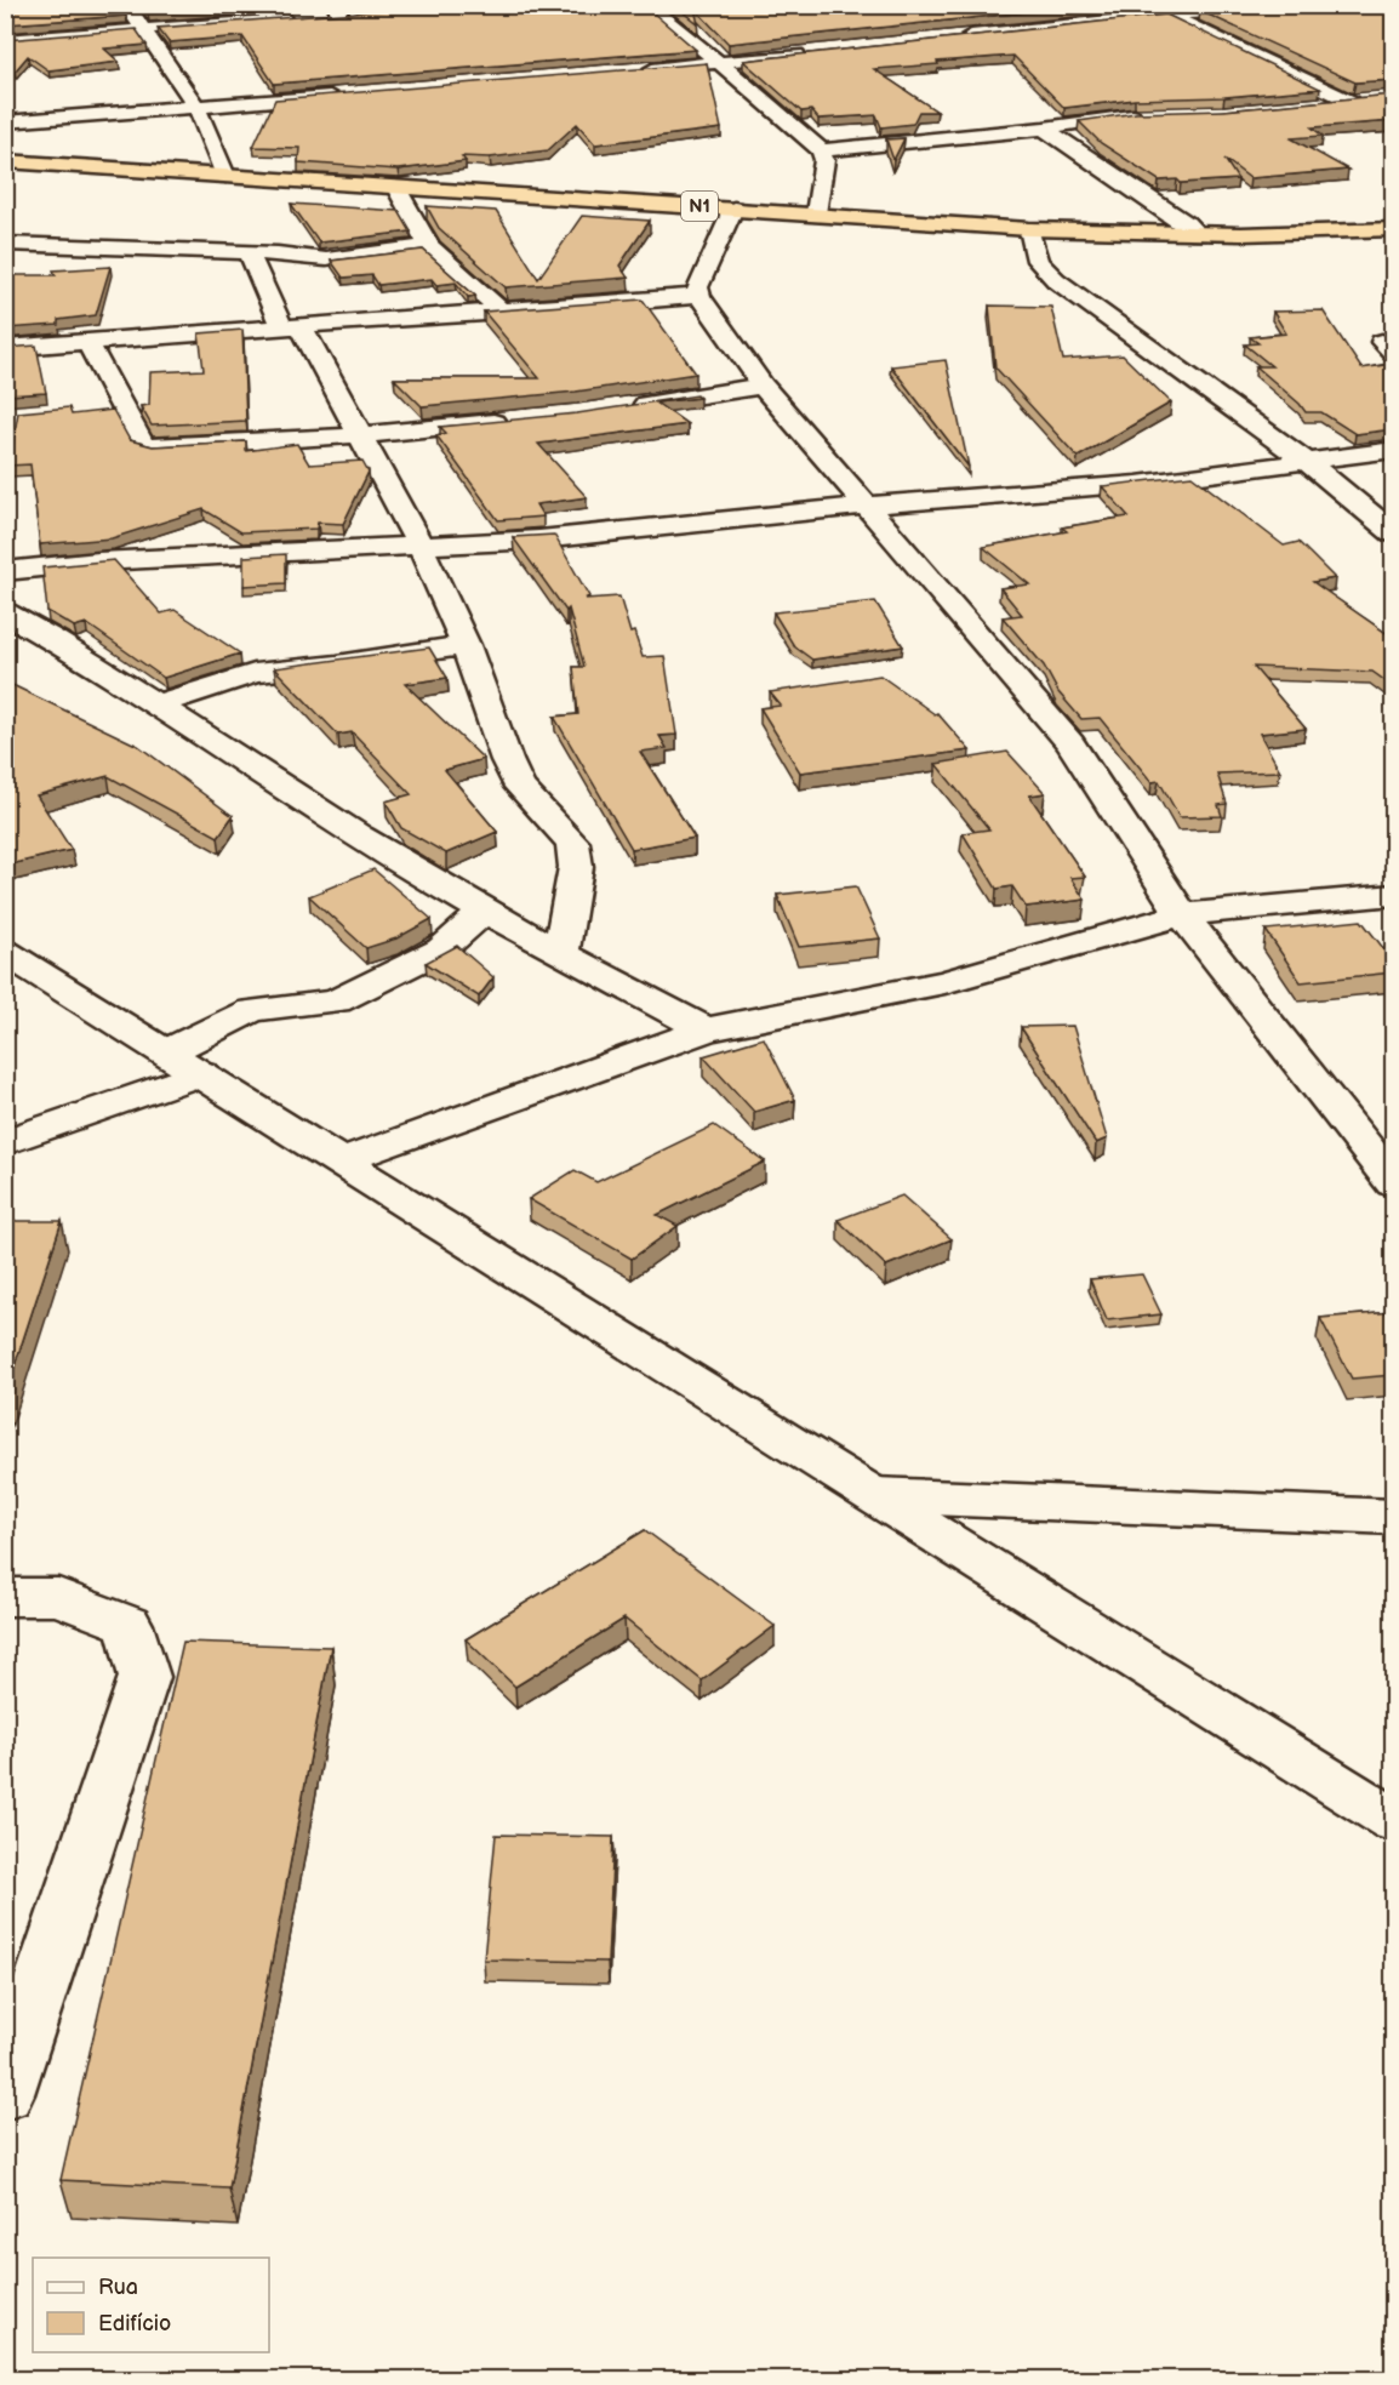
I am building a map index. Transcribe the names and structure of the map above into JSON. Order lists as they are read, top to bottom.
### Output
{
  "streets": {
    "highway": ["N1"]
  },
  "legend": ["Rua", "Edifício"]
}
